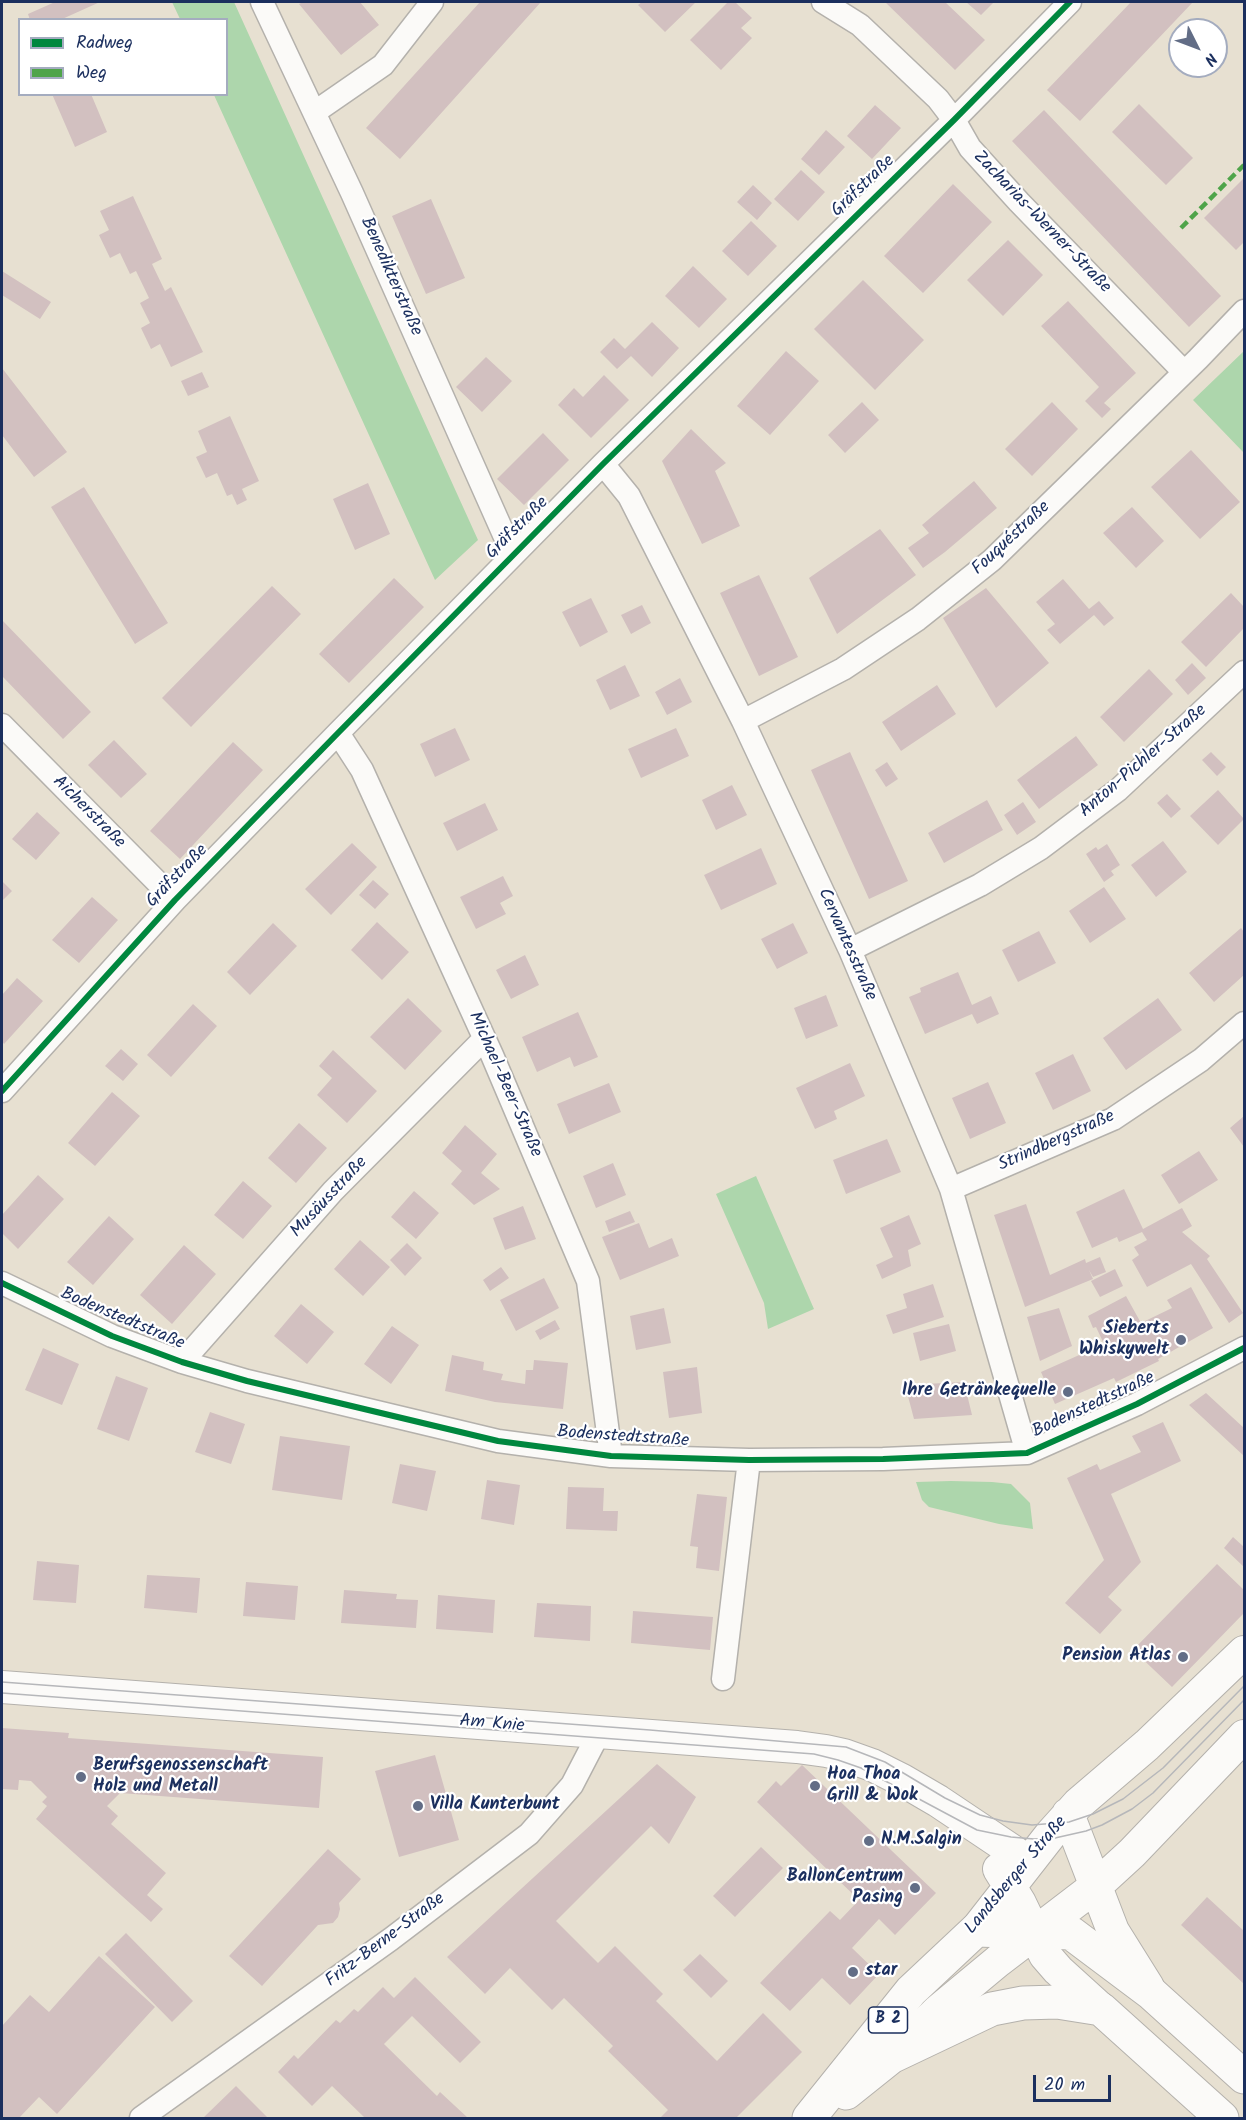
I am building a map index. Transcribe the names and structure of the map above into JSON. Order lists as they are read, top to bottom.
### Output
{
  "streets": {
    "main road": ["Am Knie", "Landsberger Straße", "B 2"],
    "street": [
      "Gräfstraße",
      "Zacharias-Werner-Straße",
      "Benedikterstraße",
      "Fouquéstraße",
      "Anton-Pichler-Straße",
      "Aicherstraße",
      "Cervantesstraße",
      "Michael-Beer-Straße",
      "Strindbergstraße",
      "Musäusstraße",
      "Bodenstedtstraße",
      "Fritz-Berne-Straße"
    ]
  },
  "crossings": [
    ["Gräfstraße", "Zacharias-Werner-Straße"],
    ["Gräfstraße", "Benedikterstraße"],
    ["Gräfstraße", "Aicherstraße"],
    ["Gräfstraße", "Cervantesstraße"],
    ["Gräfstraße", "Michael-Beer-Straße"],
    ["Zacharias-Werner-Straße", "Fouquéstraße"],
    ["Fouquéstraße", "Cervantesstraße"],
    ["Anton-Pichler-Straße", "Cervantesstraße"],
    ["Cervantesstraße", "Strindbergstraße"],
    ["Cervantesstraße", "Bodenstedtstraße"],
    ["Michael-Beer-Straße", "Musäusstraße"],
    ["Michael-Beer-Straße", "Bodenstedtstraße"],
    ["Musäusstraße", "Bodenstedtstraße"],
    ["Am Knie", "Landsberger Straße"],
    ["Am Knie", "Fritz-Berne-Straße"],
    ["Am Knie", "B 2"]
  ],
  "places": [
    "Sieberts Whiskywelt",
    "Ihre Getränkequelle",
    "Pension Atlas",
    "Berufsgenossenschaft Holz und Metall",
    "Hoa Thoa Grill & Wok",
    "Villa Kunterbunt",
    "N.M.Salgin",
    "BallonCentrum Pasing",
    "star"
  ],
  "legend": ["Radweg", "Weg"],
  "scale_bar": "20 m",
  "north": "bottom right"
}
